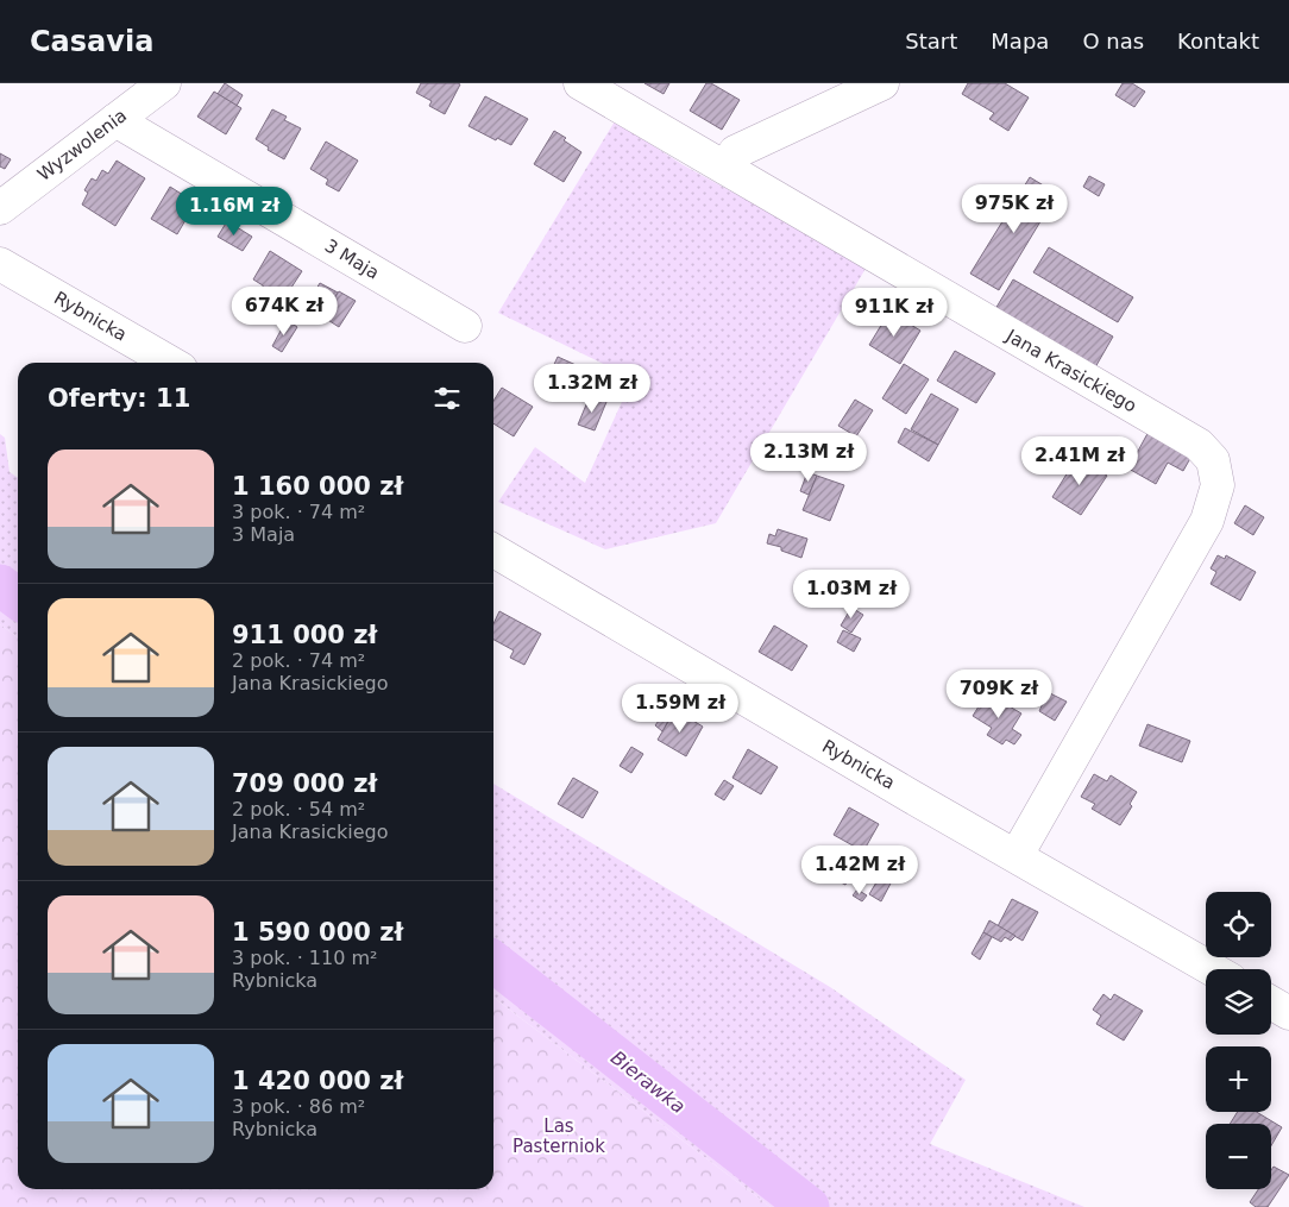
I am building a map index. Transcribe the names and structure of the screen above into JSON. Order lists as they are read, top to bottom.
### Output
{
  "streets": {
    "street": [
      "Wyzwolenia",
      "3 Maja",
      "Rybnicka",
      "Jana Krasickiego"
    ]
  },
  "crossings": [
    ["Wyzwolenia", "3 Maja"],
    ["Rybnicka", "Jana Krasickiego"]
  ],
  "water": ["Bierawka"],
  "parks": ["Las Pasterniok"],
  "page": {
    "header": "Casavia",
    "nav": [
      "Start",
      "Mapa",
      "O nas",
      "Kontakt"
    ],
    "price": [
      "975K zł",
      "1.16M zł",
      "674K zł",
      "911K zł",
      "1.32M zł",
      "2.13M zł",
      "2.41M zł",
      "1.03M zł",
      "709K zł",
      "1.59M zł",
      "1.42M zł"
    ],
    "heading": "Oferty: 11",
    "list": [
      {
        "name": "1 160 000 zł",
        "note": "3 pok. · 74 m² · 3 Maja"
      },
      {
        "name": "911 000 zł",
        "note": "2 pok. · 74 m² · Jana Krasickiego"
      },
      {
        "name": "709 000 zł",
        "note": "2 pok. · 54 m² · Jana Krasickiego"
      },
      {
        "name": "1 590 000 zł",
        "note": "3 pok. · 110 m² · Rybnicka"
      },
      {
        "name": "1 420 000 zł",
        "note": "3 pok. · 86 m² · Rybnicka"
      }
    ],
    "map_buttons": ["+", "−"]
  }
}
